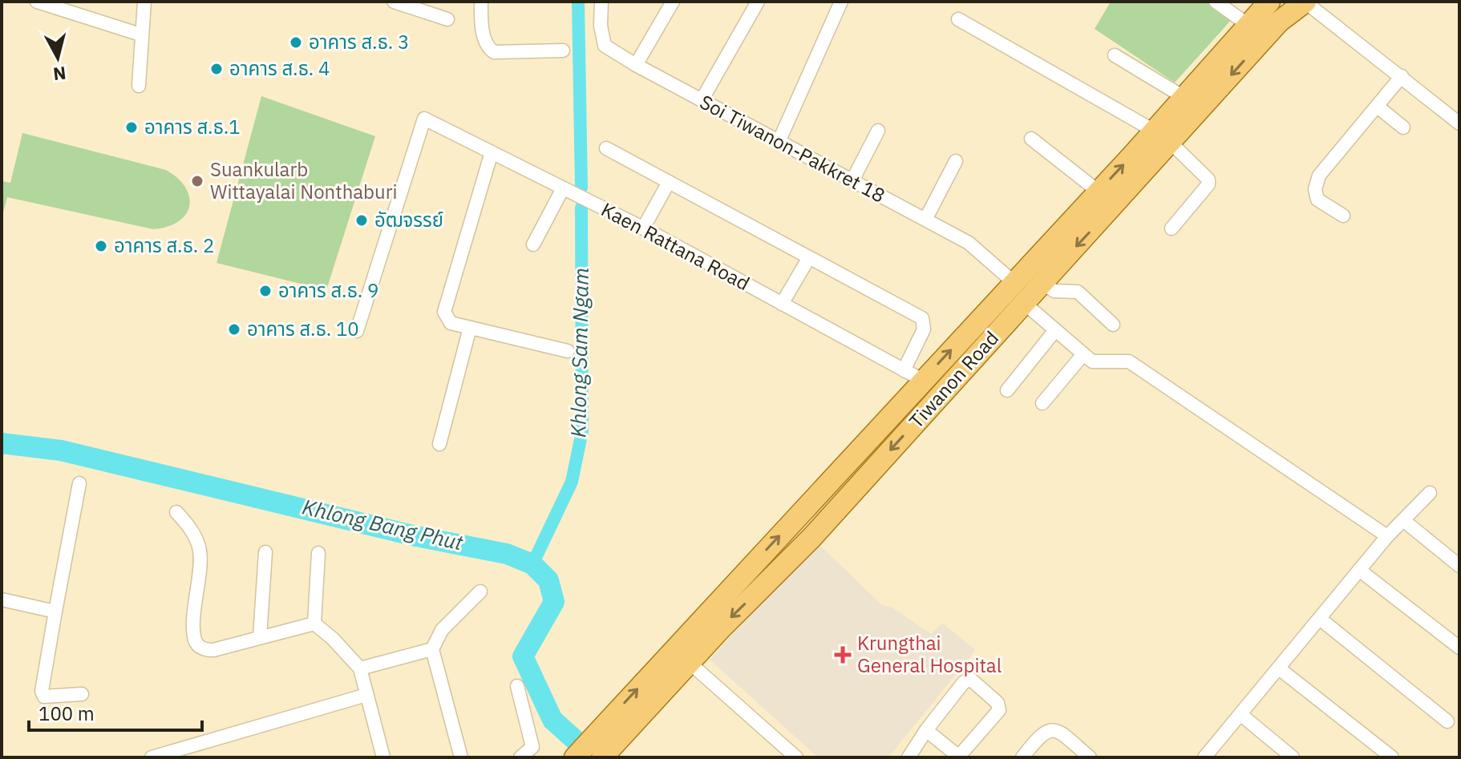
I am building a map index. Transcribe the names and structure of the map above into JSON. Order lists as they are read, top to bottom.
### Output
{
  "streets": {
    "main road": ["Tiwanon Road"],
    "street": ["Soi Tiwanon-Pakkret 18", "Kaen Rattana Road"]
  },
  "crossings": [
    ["Soi Tiwanon-Pakkret 18", "Tiwanon Road"],
    ["Kaen Rattana Road", "Tiwanon Road"]
  ],
  "water": ["Khlong Sam Ngam", "Khlong Bang Phut"],
  "places": {
    "other": [
      "อาคาร ส.ธ. 3",
      "อาคาร ส.ธ. 4",
      "อาคาร ส.ธ.1",
      "Suankularb Wittayalai Nonthaburi",
      "อัฒจรรย์",
      "อาคาร ส.ธ. 2",
      "อาคาร ส.ธ. 9",
      "อาคาร ส.ธ. 10"
    ],
    "health": ["Krungthai General Hospital"]
  },
  "scale_bar": "100 m",
  "north": "bottom"
}
